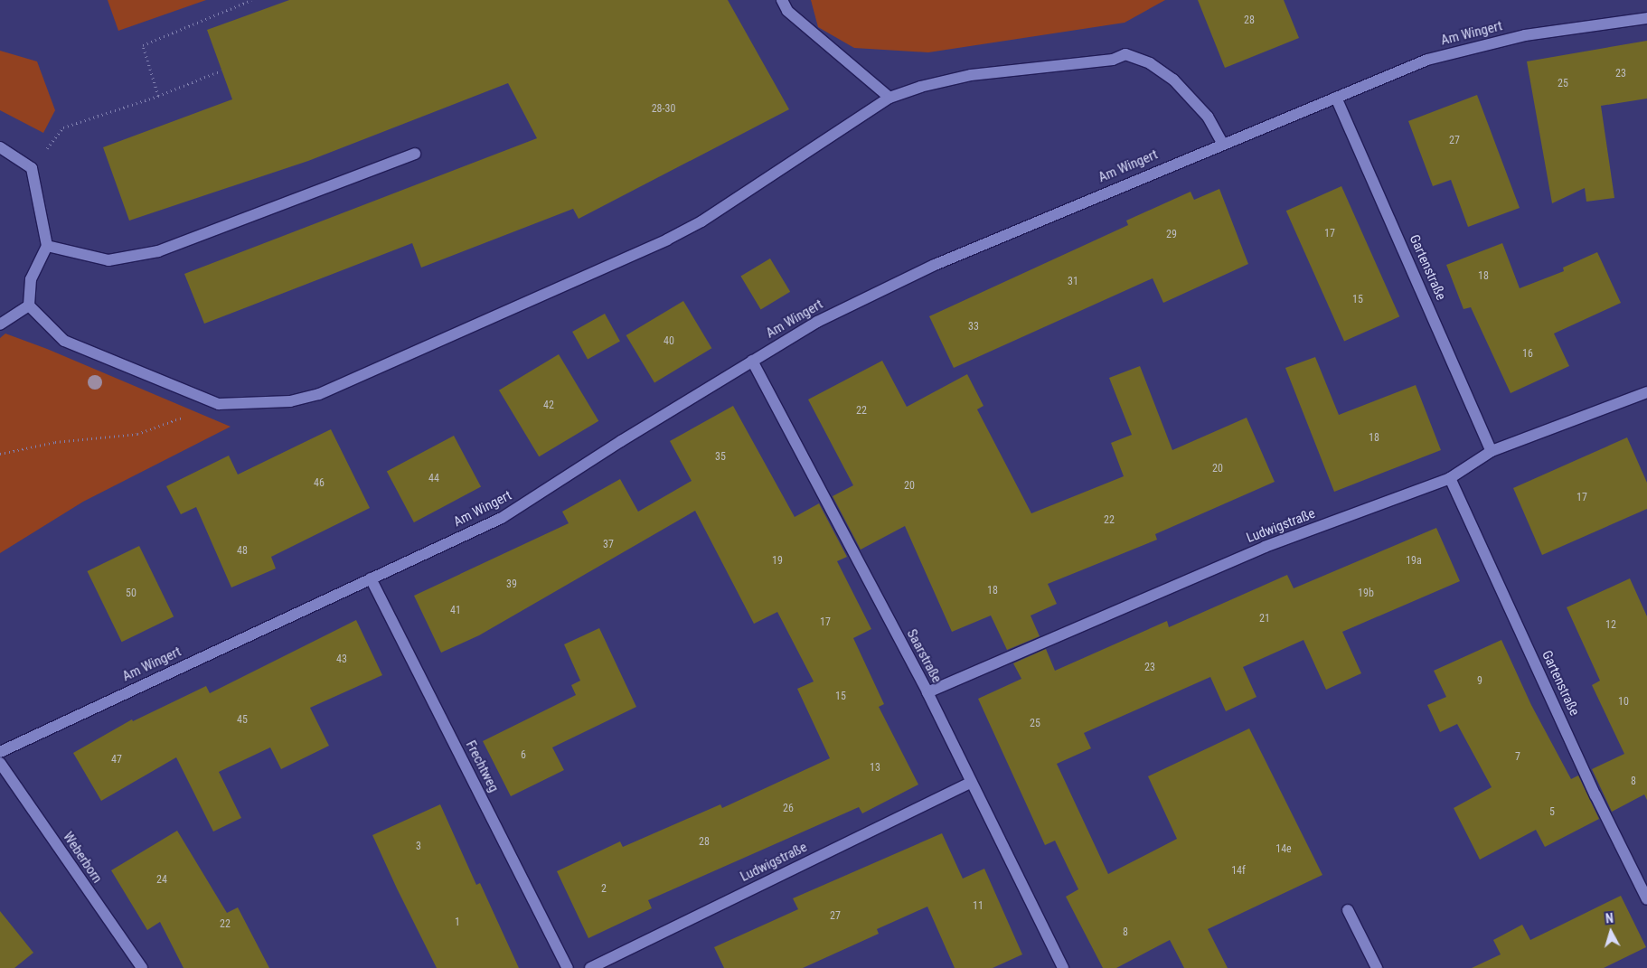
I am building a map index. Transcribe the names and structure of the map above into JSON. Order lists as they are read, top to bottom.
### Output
{
  "streets": {
    "street": [
      "Am Wingert",
      "Gartenstraße",
      "Ludwigstraße",
      "Saarstraße",
      "Frechtweg",
      "Weberborn"
    ]
  },
  "crossings": [
    ["Am Wingert", "Gartenstraße"],
    ["Am Wingert", "Saarstraße"],
    ["Am Wingert", "Frechtweg"],
    ["Gartenstraße", "Ludwigstraße"],
    ["Ludwigstraße", "Saarstraße"]
  ],
  "house_numbers": [
    "28",
    "23",
    "25",
    "28-30",
    "27",
    "17",
    "29",
    "18",
    "31",
    "15",
    "33",
    "40",
    "16",
    "42",
    "22",
    "18",
    "35",
    "20",
    "44",
    "46",
    "20",
    "17",
    "22",
    "37",
    "48",
    "19",
    "19a",
    "39",
    "18",
    "50",
    "19b",
    "41",
    "21",
    "17",
    "12",
    "43",
    "23",
    "9",
    "15",
    "10",
    "45",
    "25",
    "6",
    "7",
    "47",
    "13",
    "8",
    "26",
    "5",
    "28",
    "3",
    "14e",
    "14f",
    "24",
    "2",
    "11",
    "27",
    "1",
    "22",
    "8"
  ],
  "north": "top"
}
